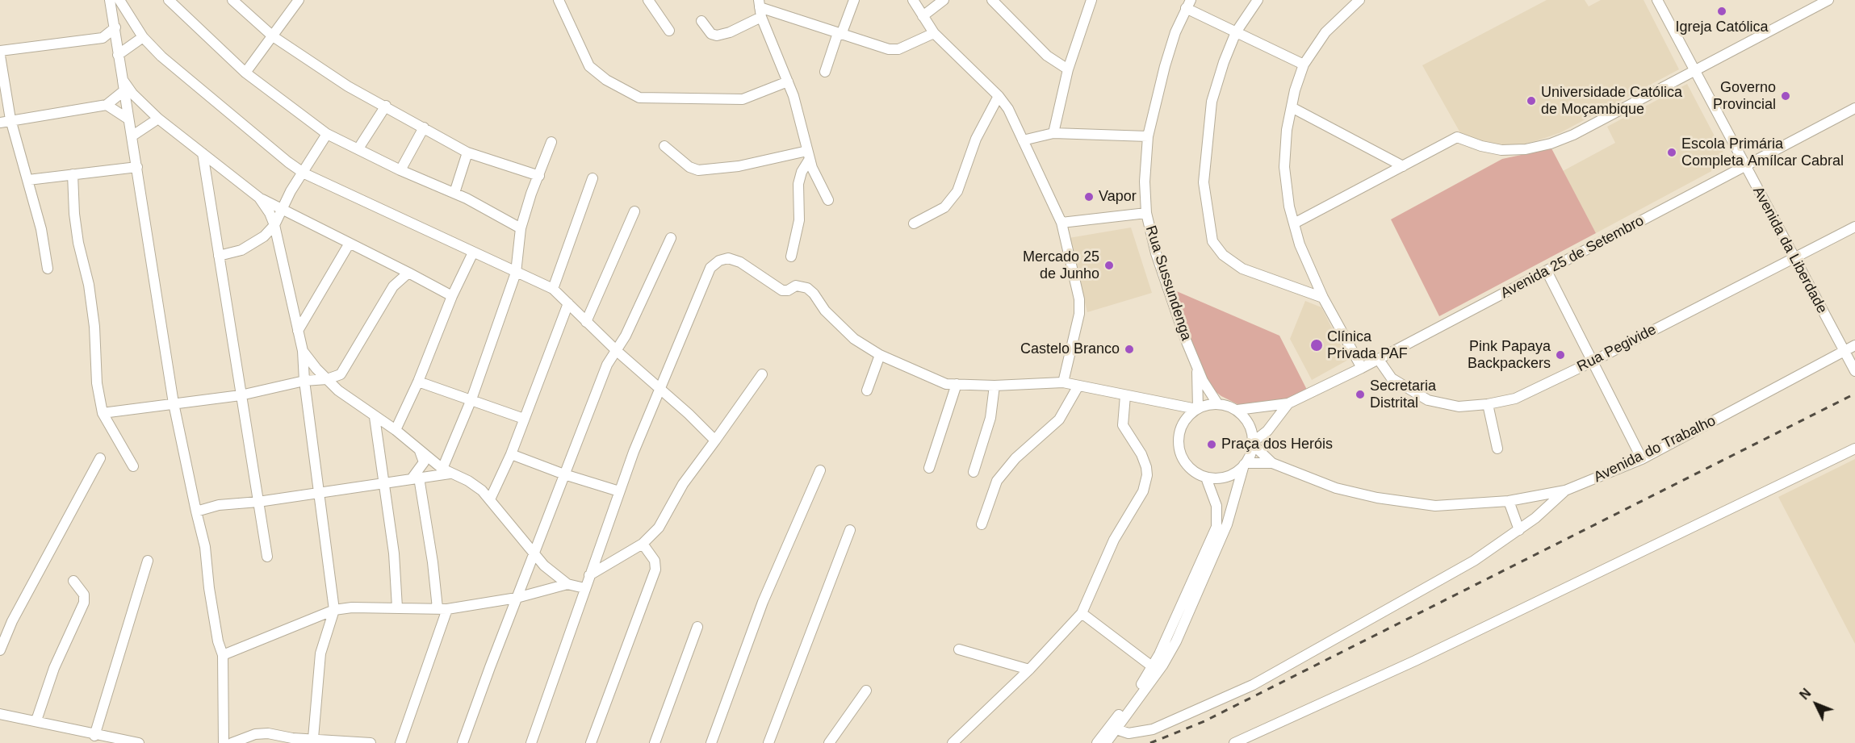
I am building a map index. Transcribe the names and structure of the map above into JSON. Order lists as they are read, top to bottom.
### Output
{
  "streets": {
    "street": [
      "Avenida da Liberdade",
      "Avenida 25 de Setembro",
      "Rua Sussundenga",
      "Rua Pegivide",
      "Avenida do Trabalho"
    ]
  },
  "crossings": [
    ["Avenida da Liberdade", "Avenida 25 de Setembro"],
    ["Avenida da Liberdade", "Rua Pegivide"],
    ["Avenida da Liberdade", "Avenida do Trabalho"],
    ["Avenida 25 de Setembro", "Rua Sussundenga"],
    ["Avenida 25 de Setembro", "Rua Pegivide"],
    ["Avenida 25 de Setembro", "Avenida do Trabalho"],
    ["Rua Sussundenga", "Avenida do Trabalho"]
  ],
  "places": [
    "Igreja Católica",
    "Governo Provincial",
    "Universidade Católica de Moçambique",
    "Escola Primária Completa Amílcar Cabral",
    "Vapor",
    "Mercado 25 de Junho",
    "Clínica Privada PAF",
    "Castelo Branco",
    "Pink Papaya Backpackers",
    "Secretaria Distrital",
    "Praça dos Heróis"
  ],
  "north": "top left"
}
